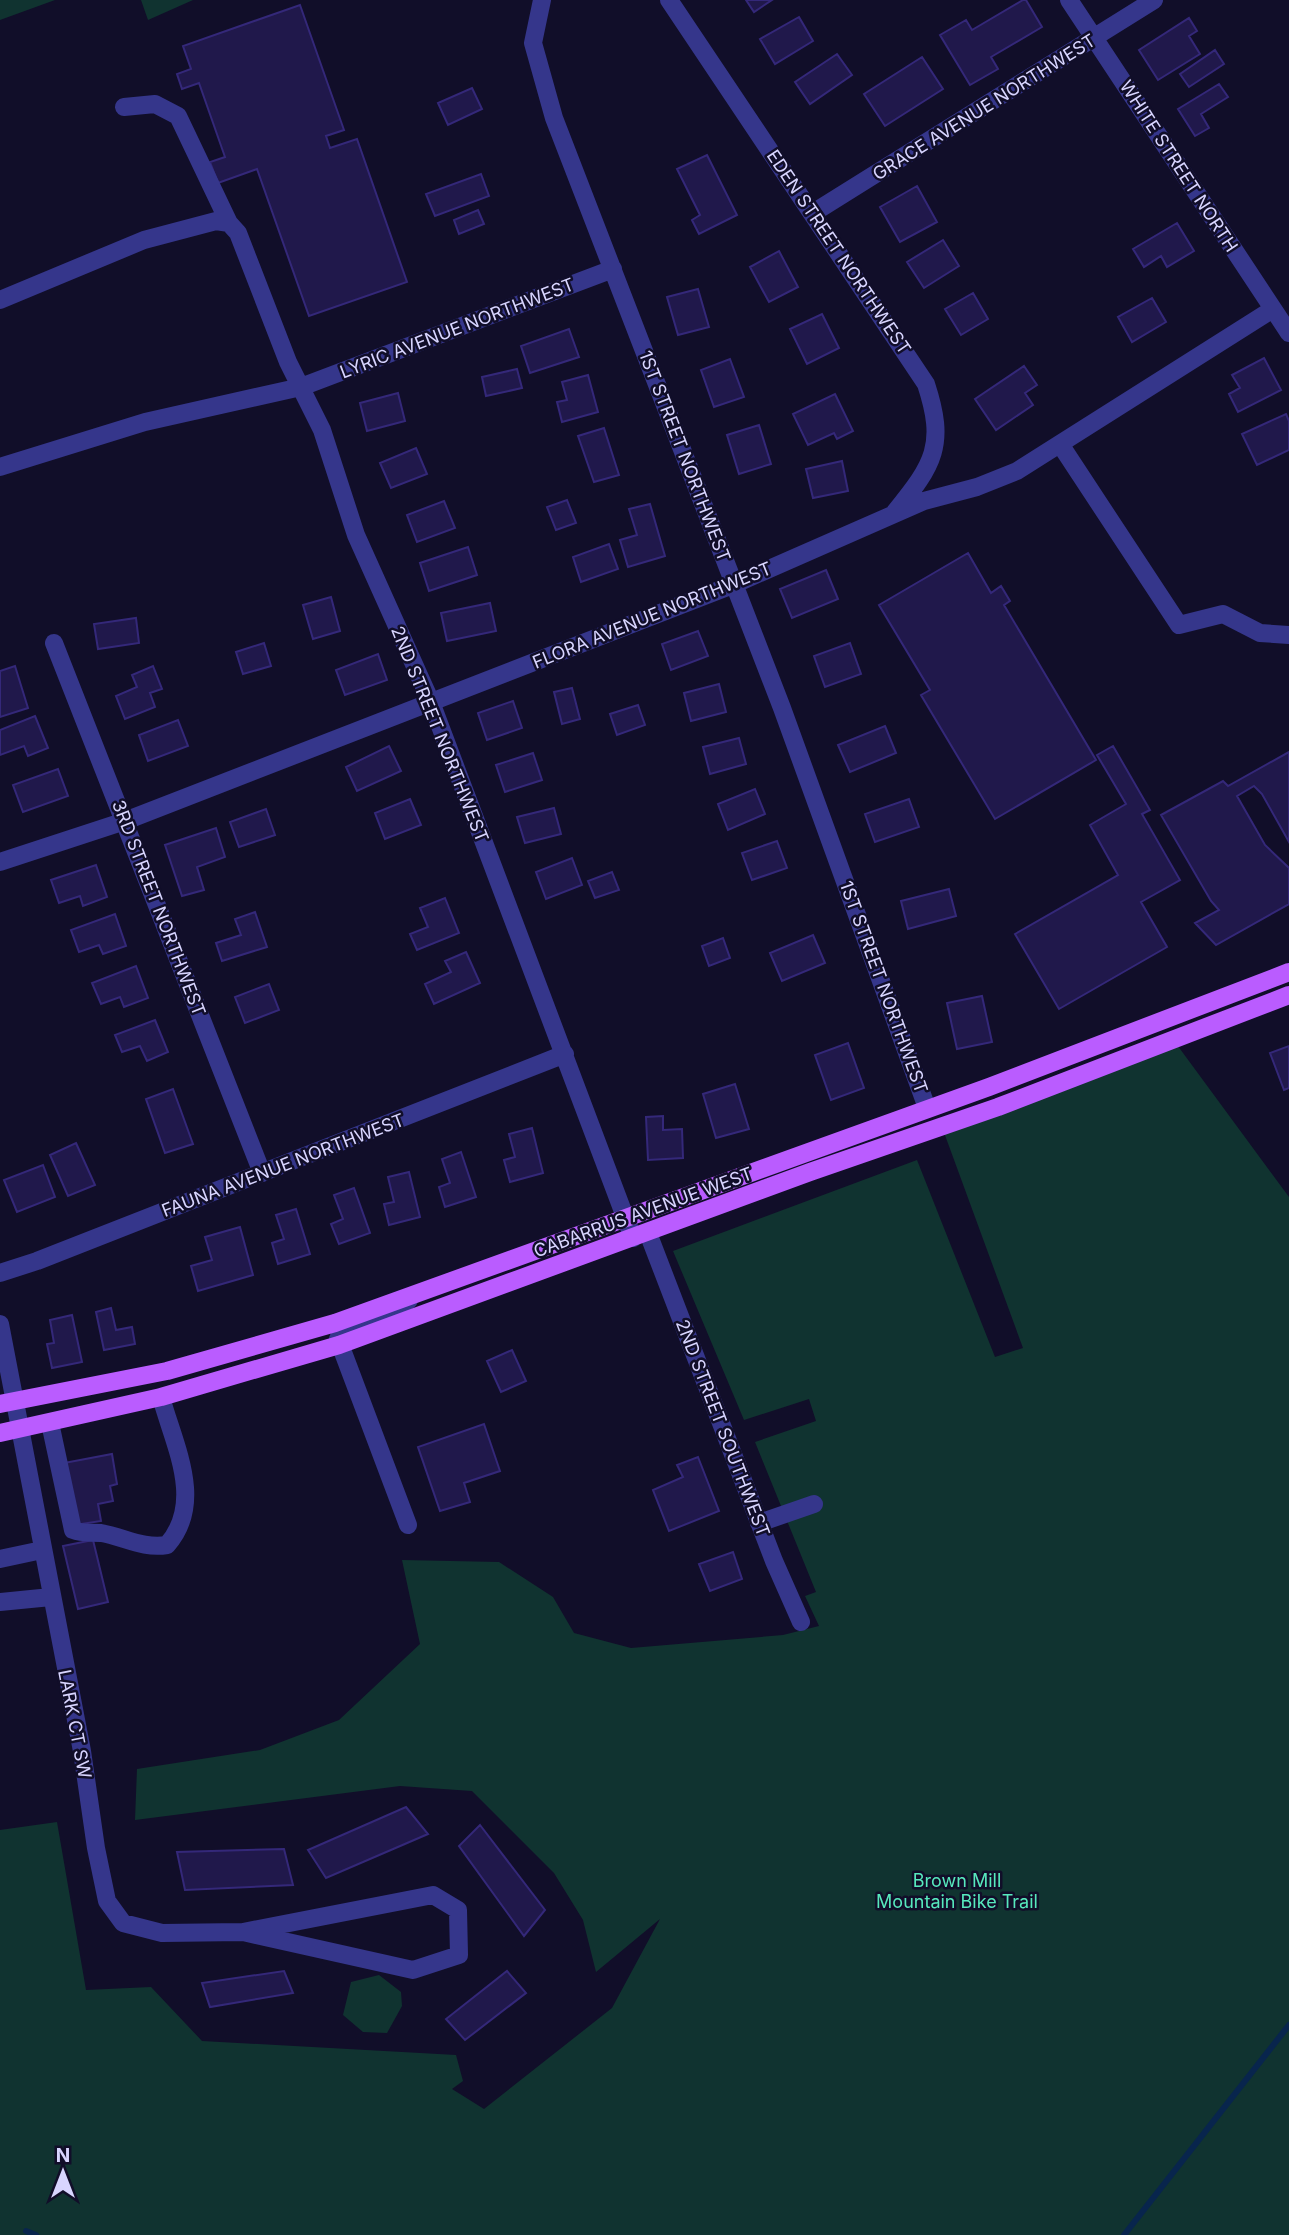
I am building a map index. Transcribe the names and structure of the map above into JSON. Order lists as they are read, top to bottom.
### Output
{
  "streets": {
    "main road": ["CABARRUS AVENUE WEST"],
    "street": [
      "GRACE AVENUE NORTHWEST",
      "WHITE STREET NORTH",
      "EDEN STREET NORTHWEST",
      "LYRIC AVENUE NORTHWEST",
      "1ST STREET NORTHWEST",
      "FLORA AVENUE NORTHWEST",
      "2ND STREET NORTHWEST",
      "3RD STREET NORTHWEST",
      "FAUNA AVENUE NORTHWEST",
      "2ND STREET SOUTHWEST",
      "LARK CT SW"
    ]
  },
  "crossings": [
    ["GRACE AVENUE NORTHWEST", "WHITE STREET NORTH"],
    ["GRACE AVENUE NORTHWEST", "EDEN STREET NORTHWEST"],
    ["WHITE STREET NORTH", "FLORA AVENUE NORTHWEST"],
    ["EDEN STREET NORTHWEST", "FLORA AVENUE NORTHWEST"],
    ["LYRIC AVENUE NORTHWEST", "1ST STREET NORTHWEST"],
    ["LYRIC AVENUE NORTHWEST", "2ND STREET NORTHWEST"],
    ["1ST STREET NORTHWEST", "FLORA AVENUE NORTHWEST"],
    ["1ST STREET NORTHWEST", "CABARRUS AVENUE WEST"],
    ["FLORA AVENUE NORTHWEST", "2ND STREET NORTHWEST"],
    ["FLORA AVENUE NORTHWEST", "3RD STREET NORTHWEST"],
    ["2ND STREET NORTHWEST", "FAUNA AVENUE NORTHWEST"],
    ["2ND STREET NORTHWEST", "CABARRUS AVENUE WEST"],
    ["2ND STREET NORTHWEST", "2ND STREET SOUTHWEST"],
    ["3RD STREET NORTHWEST", "FAUNA AVENUE NORTHWEST"],
    ["CABARRUS AVENUE WEST", "2ND STREET SOUTHWEST"],
    ["CABARRUS AVENUE WEST", "LARK CT SW"]
  ],
  "parks": ["Brown Mill Mountain Bike Trail"],
  "north": "top"
}
